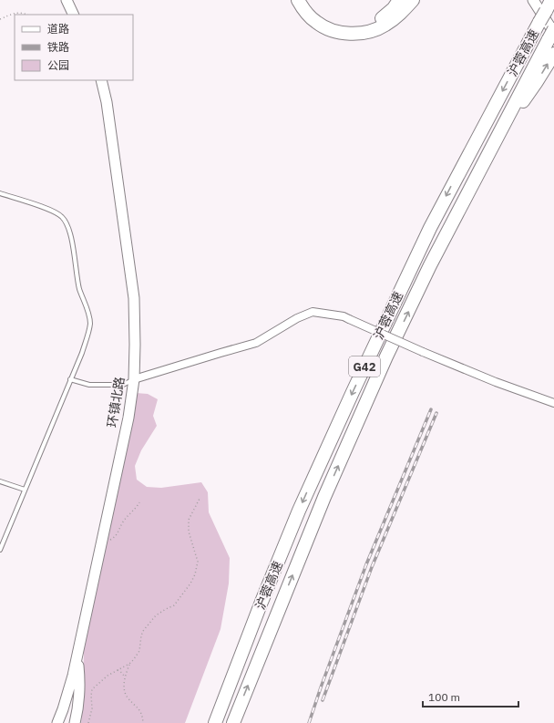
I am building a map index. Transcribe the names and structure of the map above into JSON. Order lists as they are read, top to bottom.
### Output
{
  "streets": {
    "highway": ["沪蓉高速", "G42"],
    "street": ["环镇北路"]
  },
  "legend": ["道路", "铁路", "公园"],
  "scale_bar": "100 m"
}
